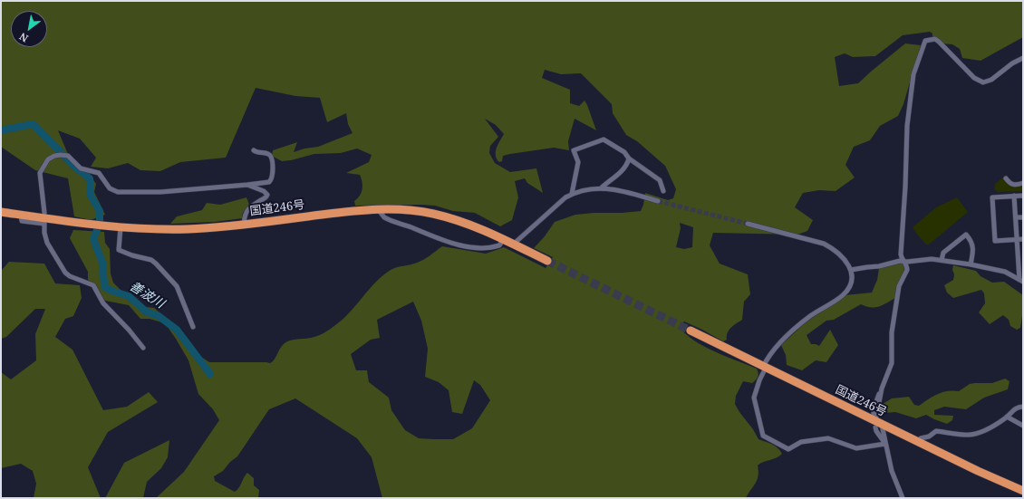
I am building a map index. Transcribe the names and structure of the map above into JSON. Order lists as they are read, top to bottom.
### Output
{
  "streets": {
    "highway": ["国道246号"]
  },
  "water": ["善波川"],
  "north": "bottom left"
}
